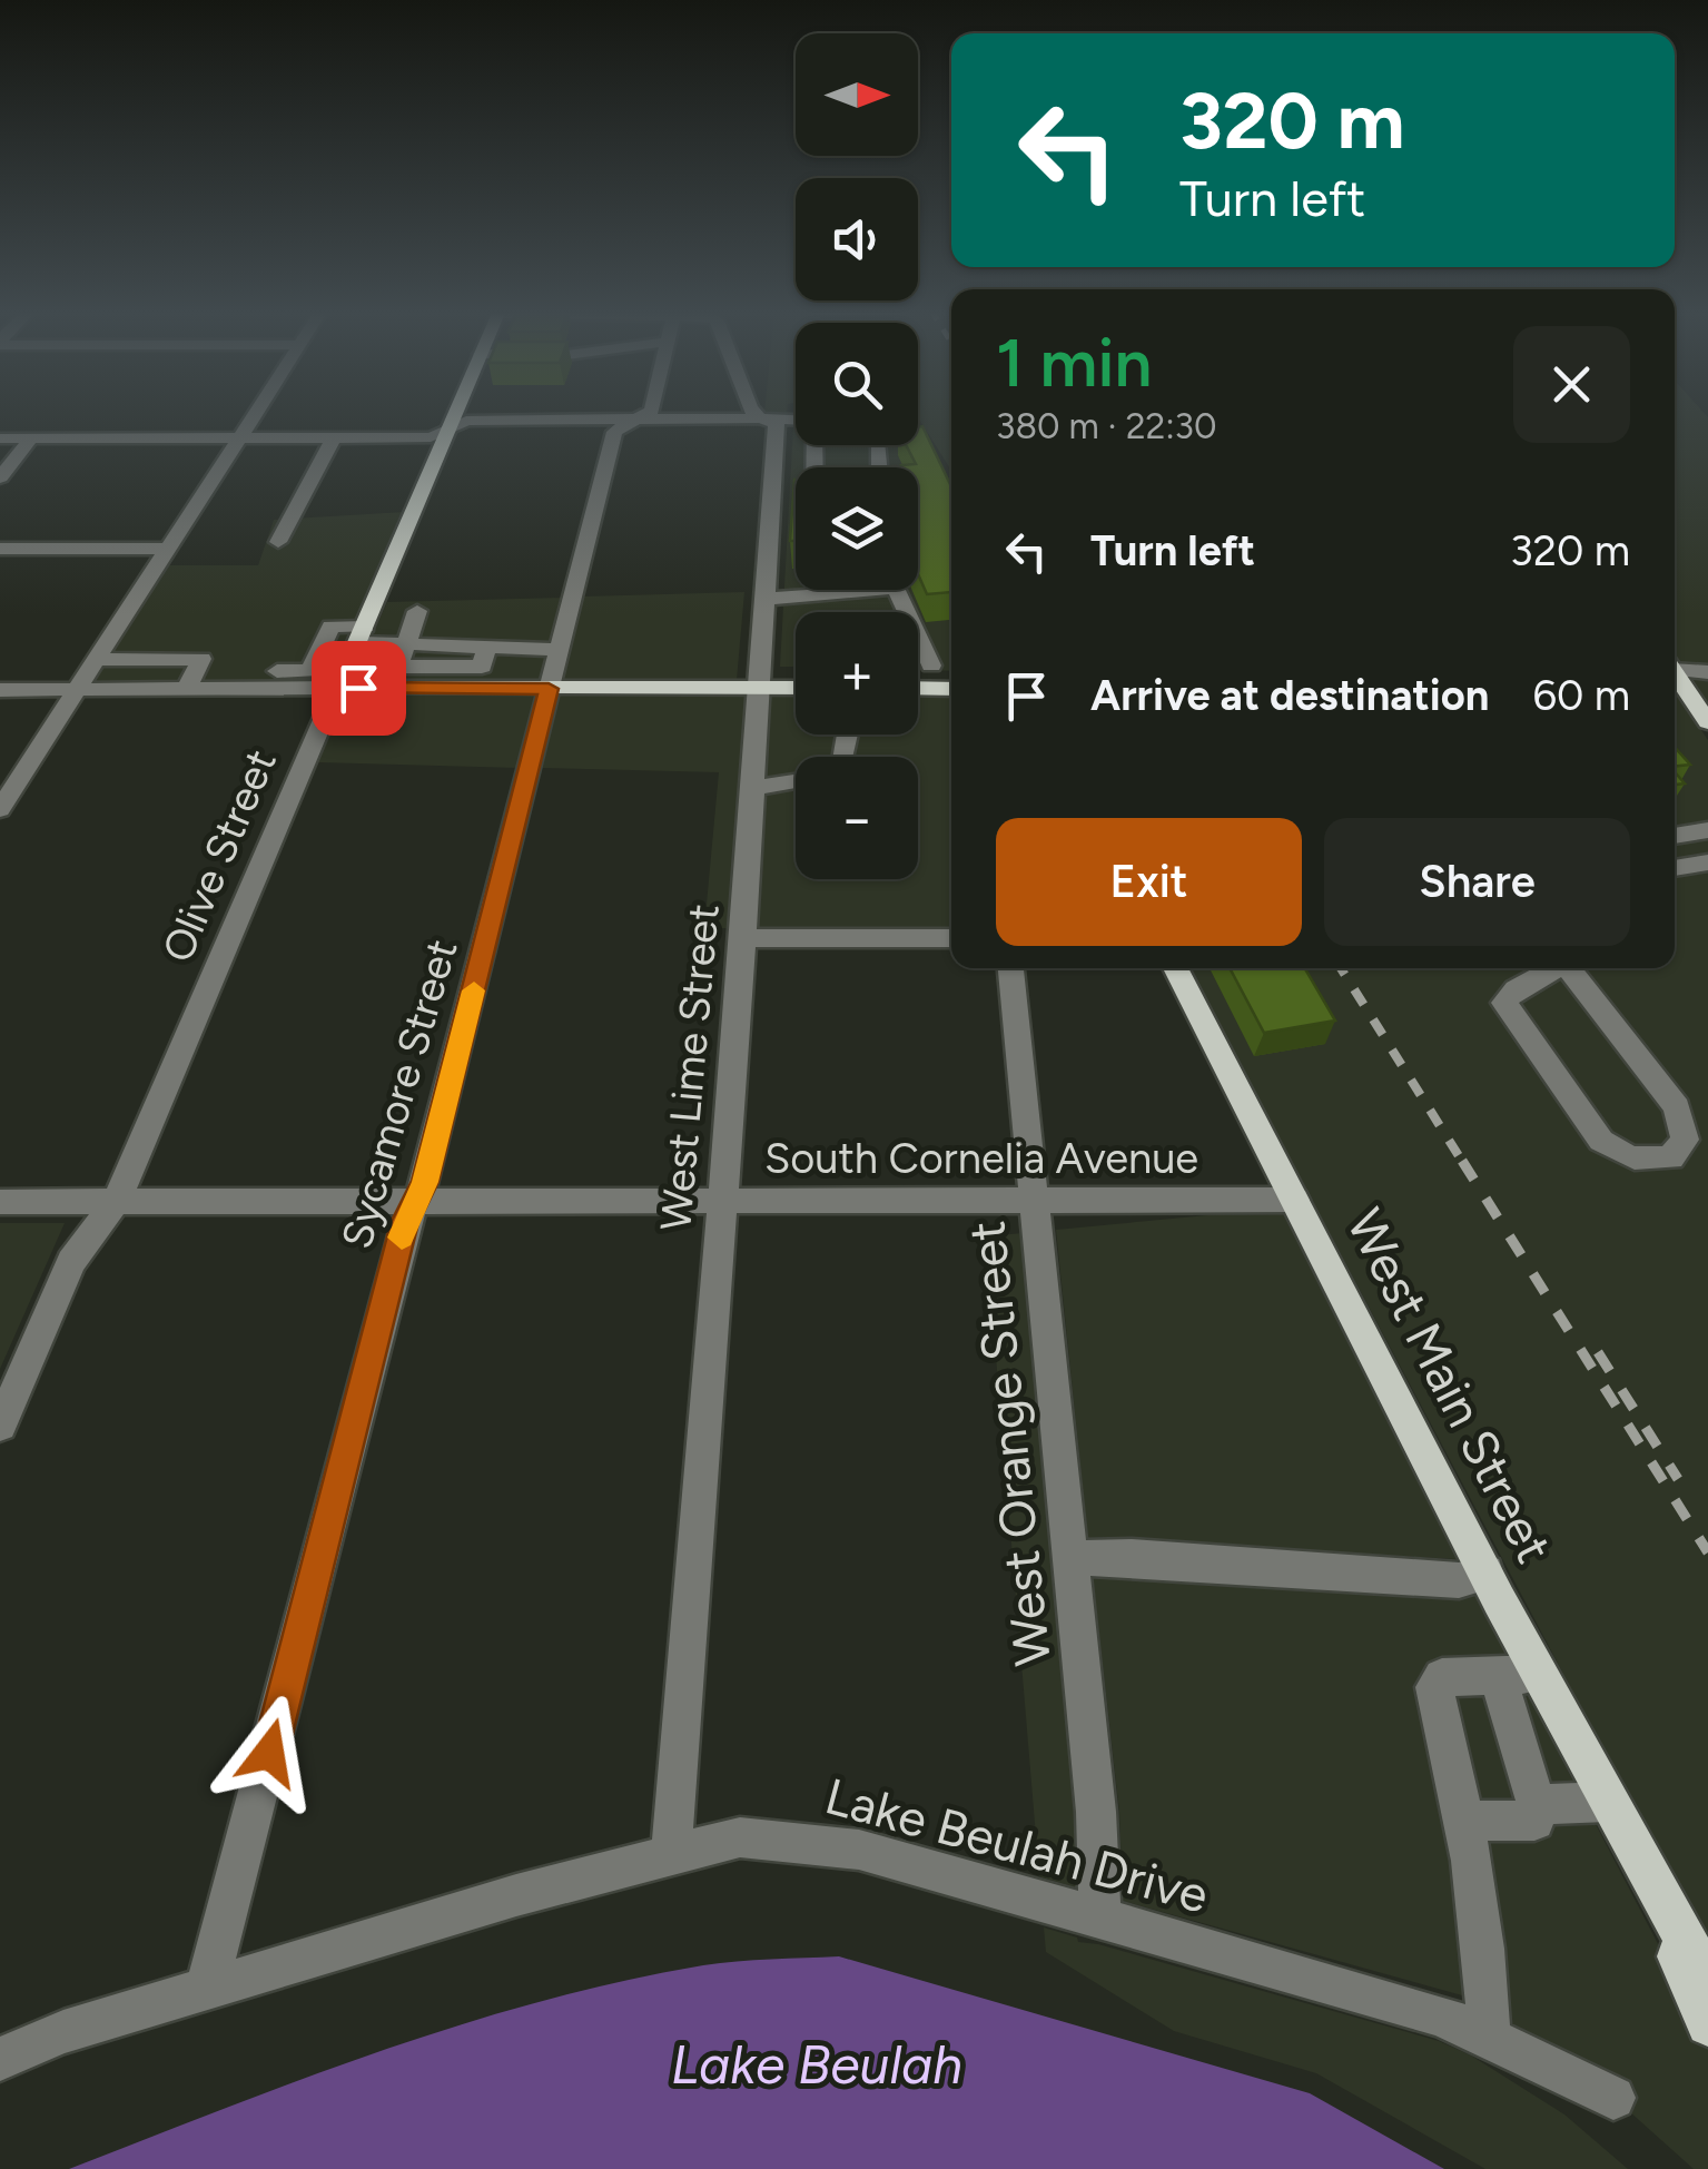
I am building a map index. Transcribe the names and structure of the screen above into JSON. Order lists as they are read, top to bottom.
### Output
{
  "streets": {
    "main road": ["Olive Street", "West Main Street"],
    "street": [
      "West Lime Street",
      "Sycamore Street",
      "South Cornelia Avenue",
      "West Orange Street",
      "Lake Beulah Drive"
    ]
  },
  "crossings": [
    ["Olive Street", "South Cornelia Avenue"],
    ["West Lime Street", "South Cornelia Avenue"],
    ["West Lime Street", "Lake Beulah Drive"],
    ["Sycamore Street", "South Cornelia Avenue"],
    ["Sycamore Street", "Lake Beulah Drive"],
    ["South Cornelia Avenue", "West Main Street"],
    ["South Cornelia Avenue", "West Orange Street"],
    ["West Orange Street", "Lake Beulah Drive"]
  ],
  "water": ["Lake Beulah"],
  "north": "right",
  "page": {
    "map_buttons": ["+", "−"],
    "turn": ["320 m", "Turn left"],
    "heading": ["1 min", "380 m · 22:30"],
    "list": [
      {
        "name": "Turn left",
        "value": "320 m"
      },
      {
        "name": "Arrive at destination",
        "value": "60 m"
      }
    ],
    "buttons": ["Exit", "Share"]
  }
}
